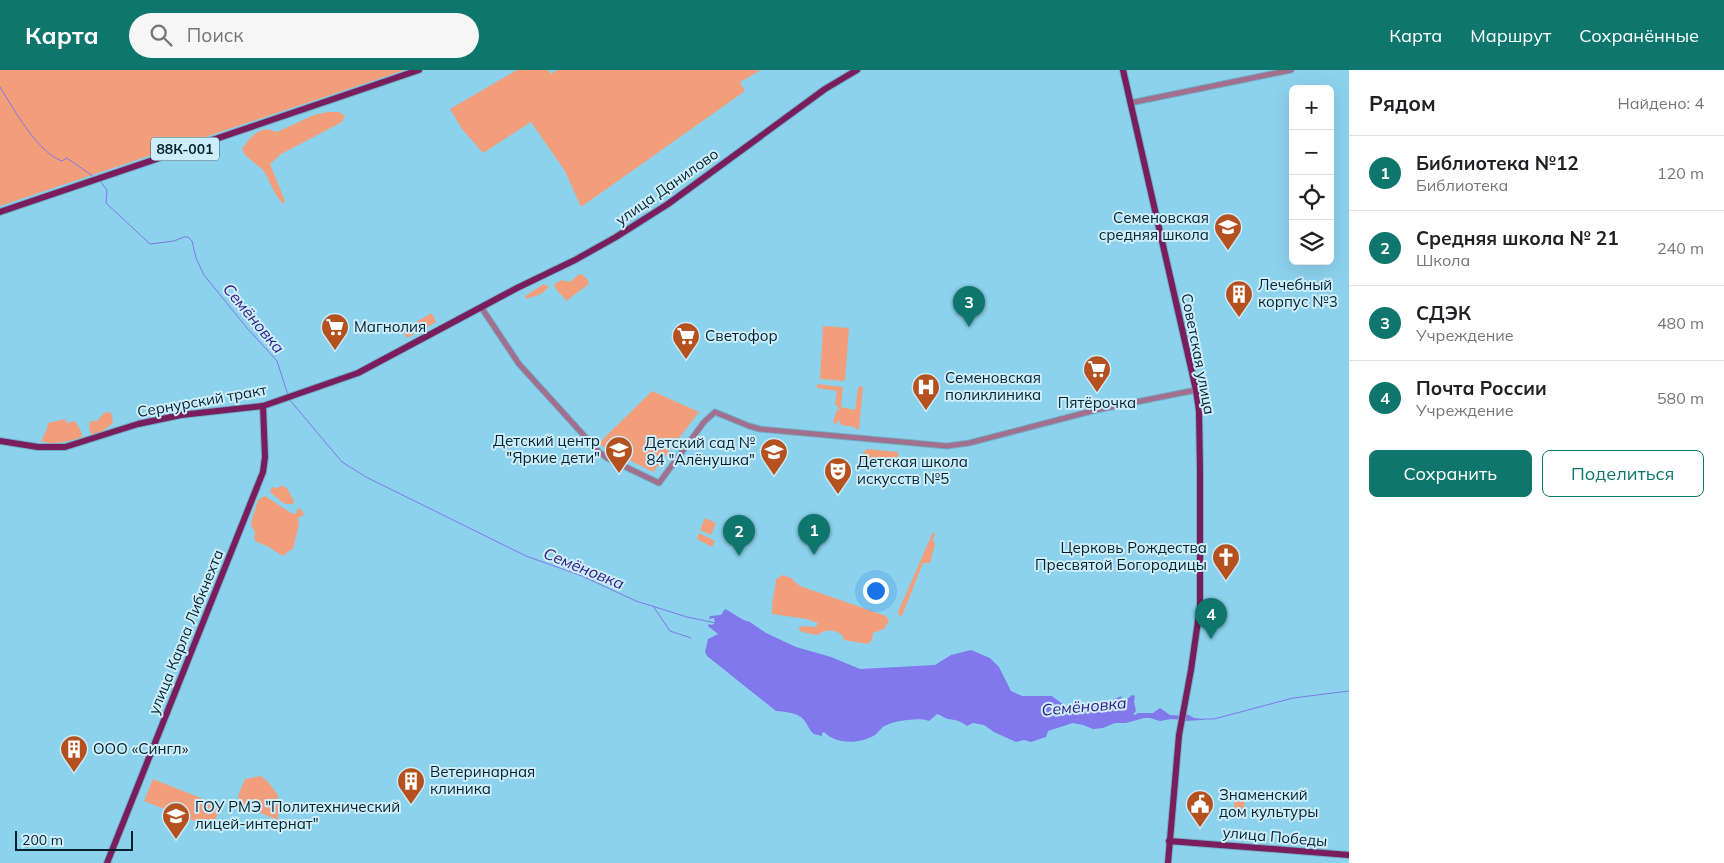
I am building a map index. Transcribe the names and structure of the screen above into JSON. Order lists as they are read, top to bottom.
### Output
{
  "streets": {
    "main road": [
      "88К-001",
      "улица Данилово",
      "Советская улица",
      "Сернурский тракт",
      "улица Карла Либкнехта",
      "улица Победы"
    ]
  },
  "crossings": [
    ["улица Данилово", "Сернурский тракт"],
    ["Советская улица", "улица Победы"],
    ["Сернурский тракт", "улица Карла Либкнехта"]
  ],
  "water": ["Семёновка"],
  "places": {
    "school or university": [
      "Семеновская средняя школа",
      "Детский центр \"Яркие дети\"",
      "Детский сад № 84 \"Алёнушка\"",
      "ГОУ РМЭ \"Политехнический лицей-интернат\""
    ],
    "building": ["Лечебный корпус №3", "ООО «Сингл»", "Ветеринарная клиника"],
    "supermarket": ["Магнолия", "Светофор", "Пятёрочка"],
    "hospital": ["Семеновская поликлиника"],
    "theatre": ["Детская школа искусств №5"],
    "church": ["Церковь Рождества Пресвятой Богородицы"],
    "public building": ["Знаменский дом культуры"]
  },
  "scale_bar": "200 m",
  "page": {
    "header": "Карта",
    "search": "Поиск",
    "nav": ["Карта", "Маршрут", "Сохранённые"],
    "heading": ["Рядом", "Найдено: 4"],
    "map_buttons": ["+", "−"],
    "list": [
      {
        "mark": "1",
        "name": "Библиотека №12",
        "note": "Библиотека",
        "value": "120 m"
      },
      {
        "mark": "2",
        "name": "Средняя школа № 21",
        "note": "Школа",
        "value": "240 m"
      },
      {
        "mark": "3",
        "name": "СДЭК",
        "note": "Учреждение",
        "value": "480 m"
      },
      {
        "mark": "4",
        "name": "Почта России",
        "note": "Учреждение",
        "value": "580 m"
      }
    ],
    "pins": [
      "3",
      "1",
      "2",
      "4"
    ],
    "buttons": ["Сохранить", "Поделиться"],
    "scale": "200 m"
  }
}
